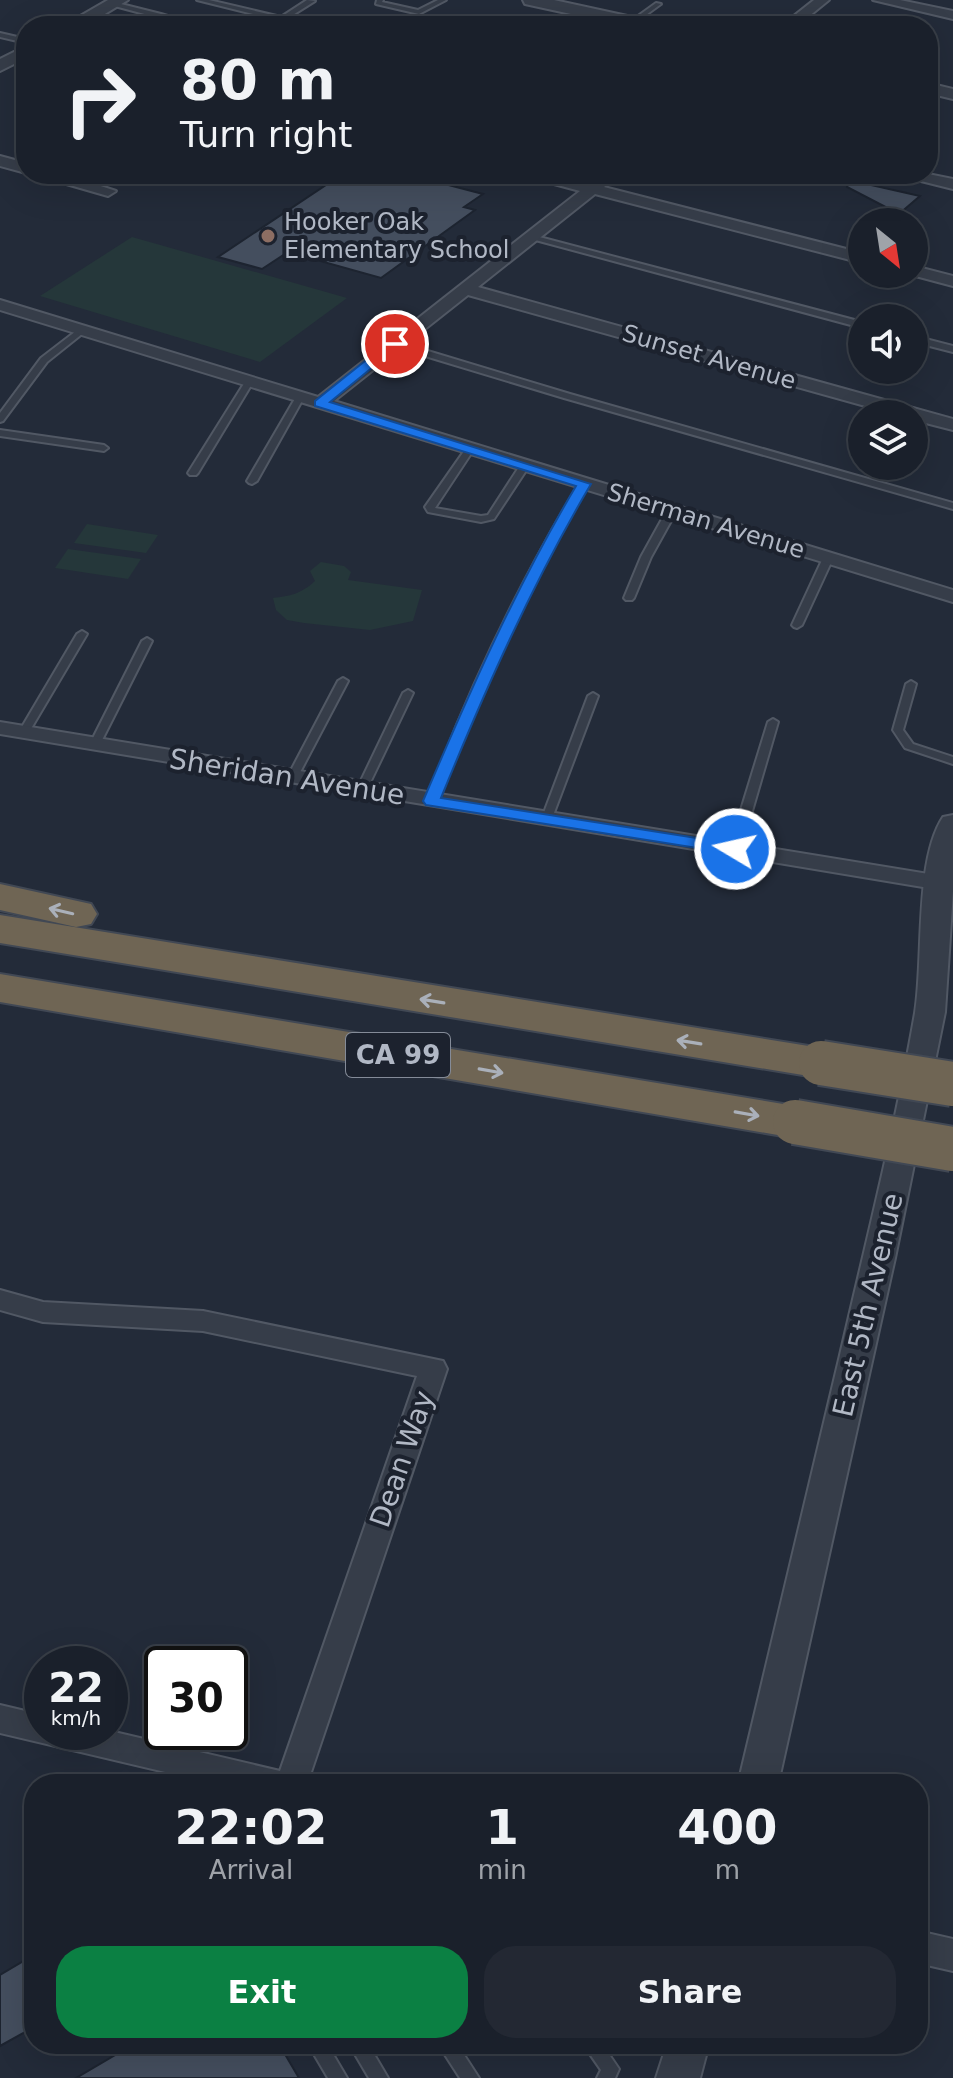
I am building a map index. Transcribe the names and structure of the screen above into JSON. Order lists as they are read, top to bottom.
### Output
{
  "streets": {
    "highway": ["CA 99"],
    "street": [
      "Sunset Avenue",
      "Sherman Avenue",
      "Sheridan Avenue",
      "East 5th Avenue",
      "Dean Way"
    ]
  },
  "crossings": [
    ["Sheridan Avenue", "East 5th Avenue"]
  ],
  "places": ["Hooker Oak Elementary School"],
  "north": "bottom right",
  "page": {
    "turn": ["80 m", "Turn right"],
    "speed": "22 km/h",
    "limit": "30",
    "eta": [
      "22:02",
      "Arrival",
      "1",
      "min",
      "400",
      "m"
    ],
    "buttons": ["Exit", "Share"]
  }
}
